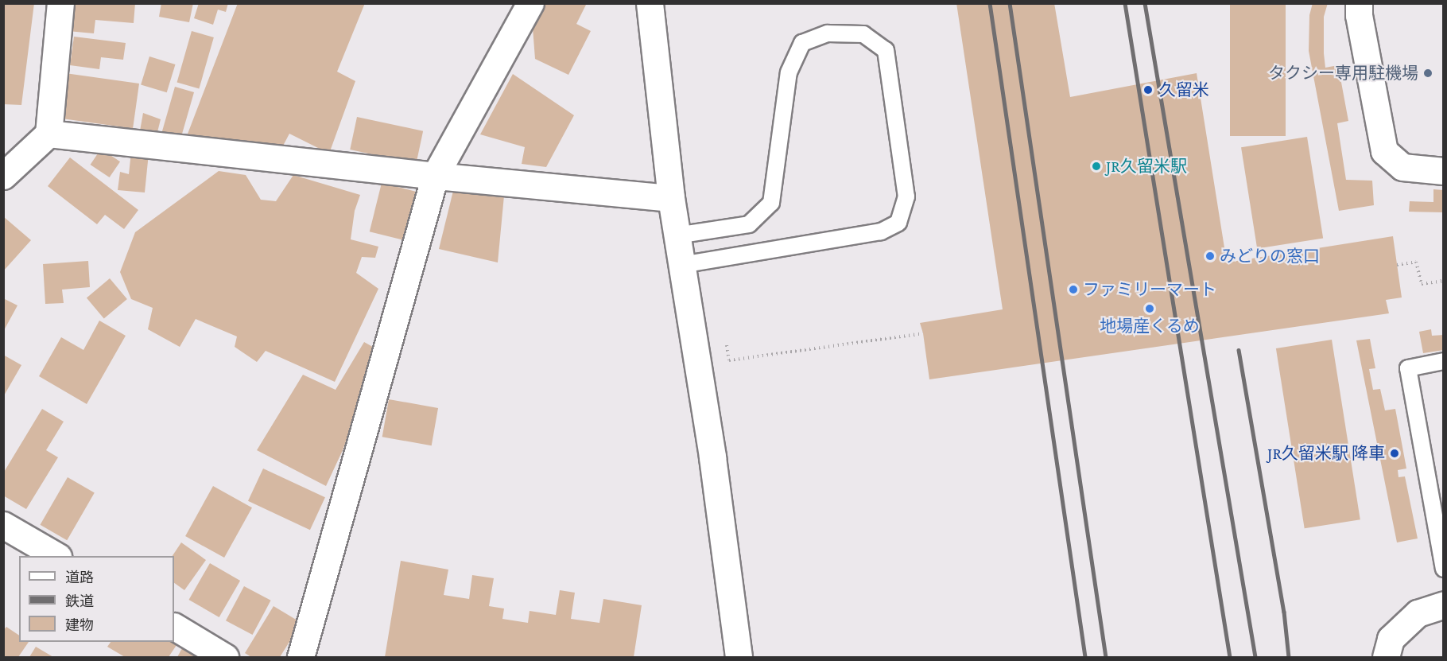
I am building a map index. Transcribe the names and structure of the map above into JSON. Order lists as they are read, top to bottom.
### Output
{
  "places": [
    "タクシー専用駐機場",
    "久留米",
    "JR久留米駅",
    "みどりの窓口",
    "ファミリーマート",
    "地場産くるめ",
    "JR久留米駅 降車"
  ],
  "legend": ["道路", "鉄道", "建物"]
}
